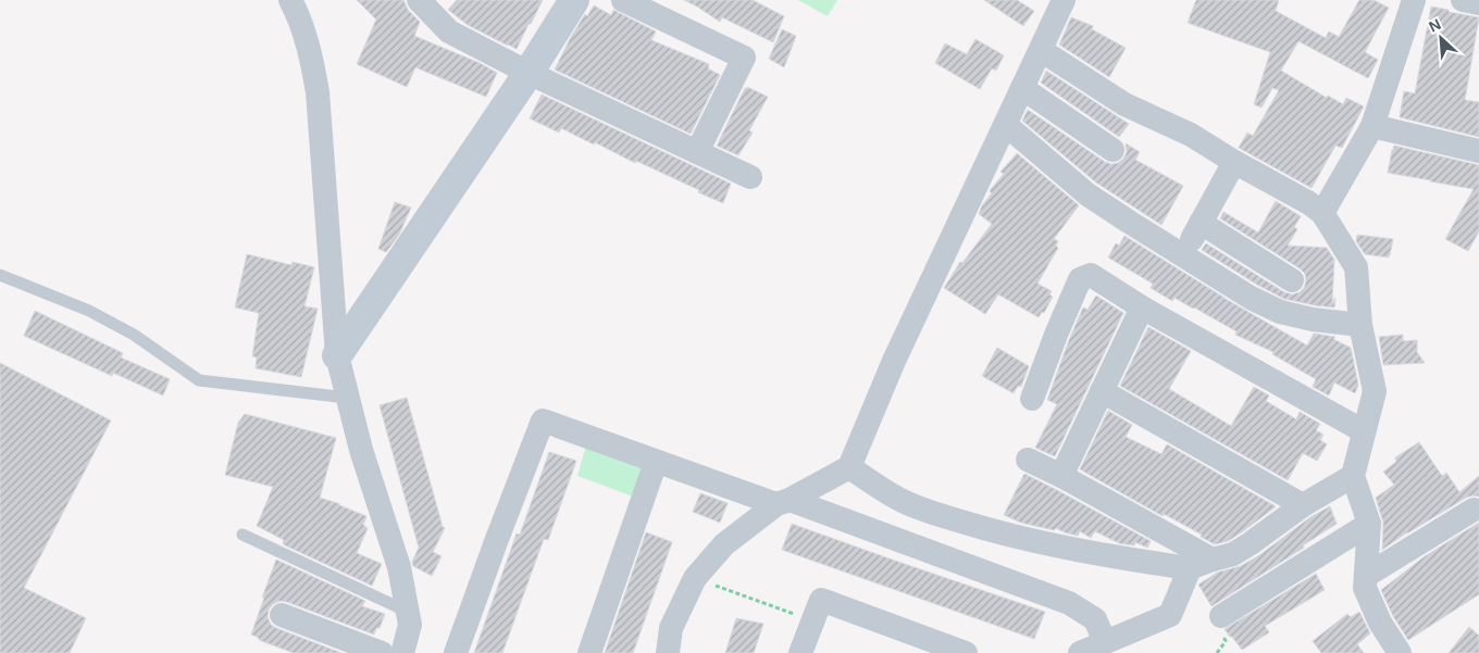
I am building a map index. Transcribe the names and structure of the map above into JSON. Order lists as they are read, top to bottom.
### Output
{
  "north": "top left"
}
